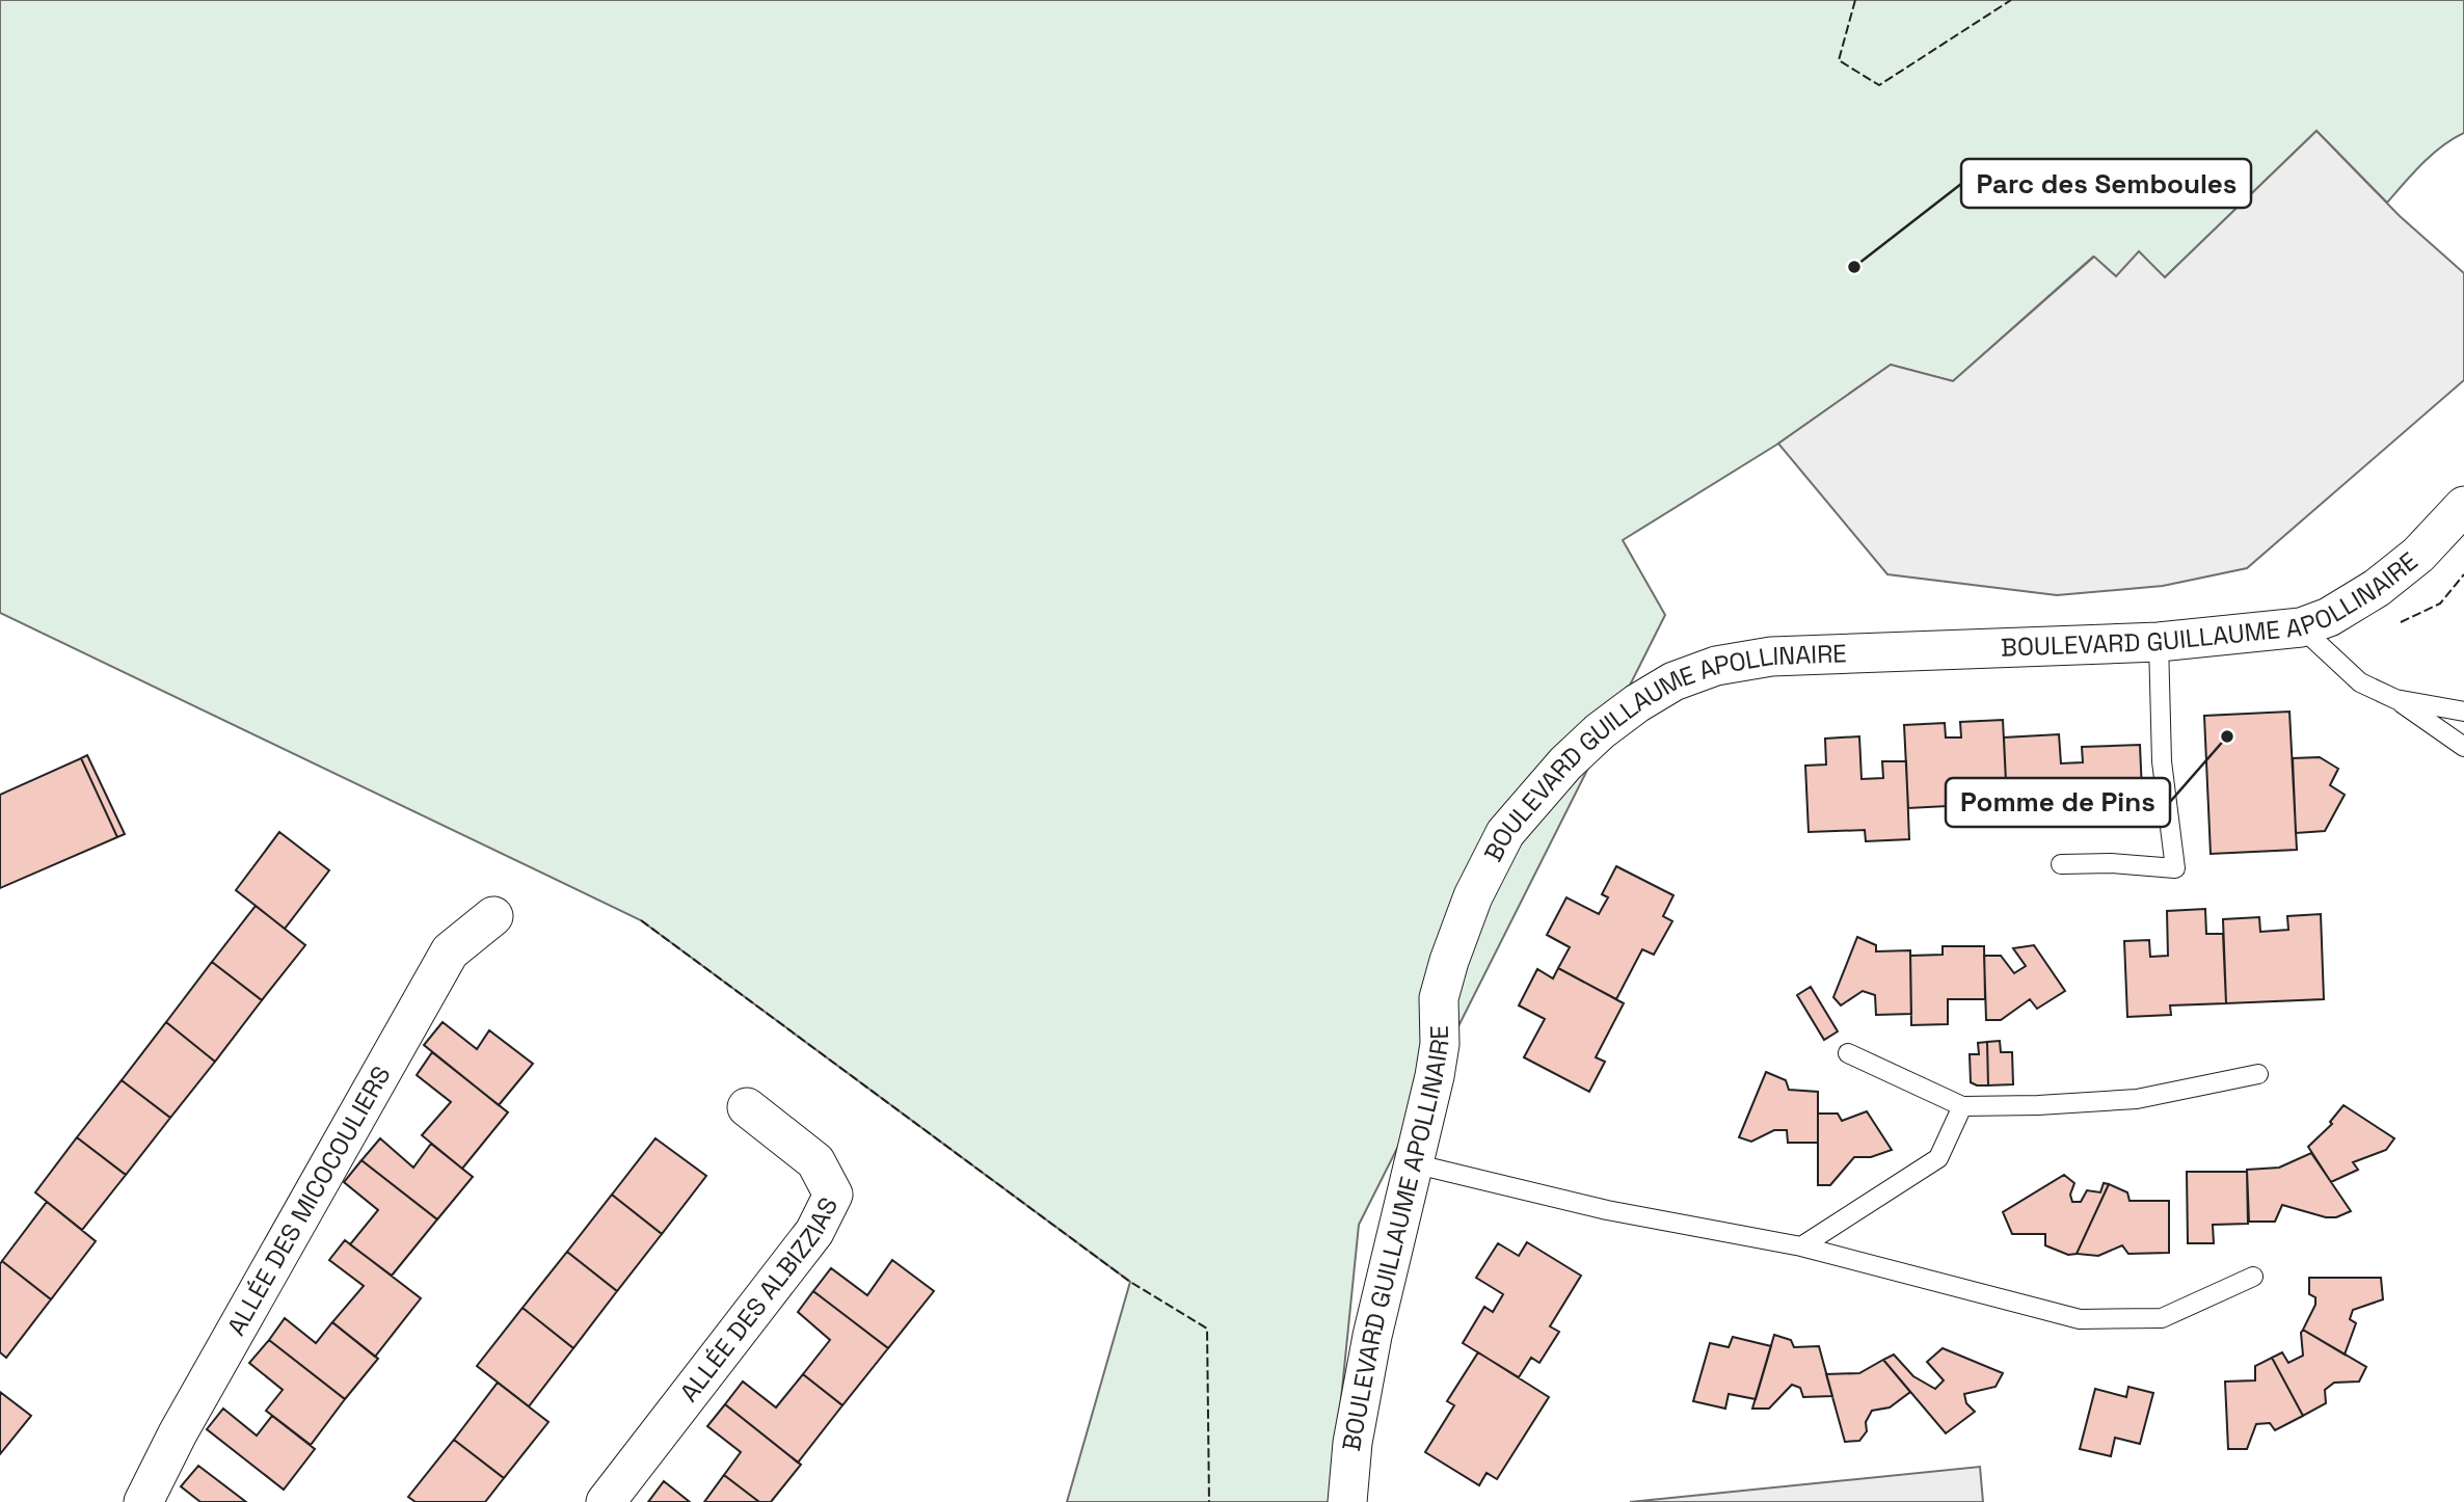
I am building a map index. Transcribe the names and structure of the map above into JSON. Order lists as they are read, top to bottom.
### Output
{
  "streets": {
    "street": ["BOULEVARD GUILLAUME APOLLINAIRE", "ALLÉE DES MICOCOULIERS", "ALLÉE DES ALBIZZIAS"]
  },
  "places": ["Parc des Semboules", "Pomme de Pins"]
}
